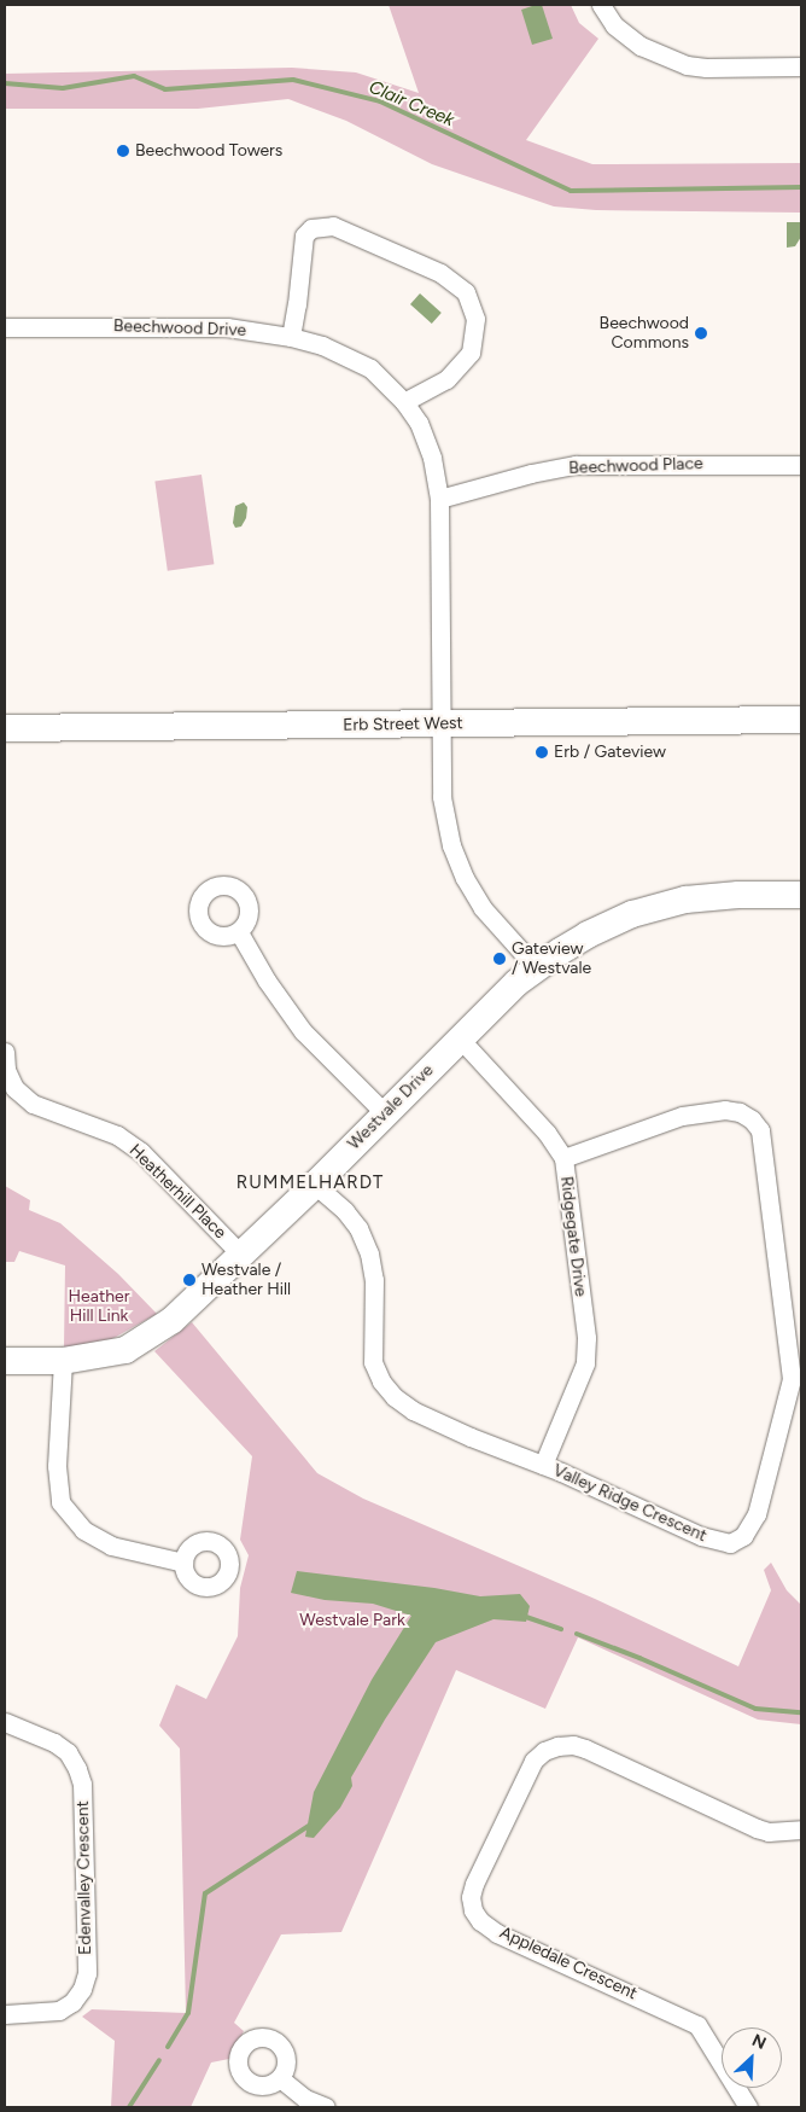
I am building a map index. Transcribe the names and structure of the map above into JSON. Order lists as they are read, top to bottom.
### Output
{
  "streets": {
    "street": [
      "Beechwood Drive",
      "Beechwood Place",
      "Erb Street West",
      "Westvale Drive",
      "Heatherhill Place",
      "Ridgegate Drive",
      "Valley Ridge Crescent",
      "Edenvalley Crescent",
      "Appledale Crescent"
    ]
  },
  "crossings": [
    ["Beechwood Drive", "Beechwood Place"],
    ["Beechwood Drive", "Erb Street West"],
    ["Beechwood Drive", "Westvale Drive"],
    ["Westvale Drive", "Heatherhill Place"],
    ["Westvale Drive", "Ridgegate Drive"],
    ["Westvale Drive", "Valley Ridge Crescent"],
    ["Ridgegate Drive", "Valley Ridge Crescent"]
  ],
  "districts": ["RUMMELHARDT"],
  "water": ["Clair Creek"],
  "parks": ["Heather Hill Link", "Westvale Park"],
  "places": [
    "Beechwood Towers",
    "Beechwood Commons",
    "Erb / Gateview",
    "Gateview / Westvale",
    "Westvale / Heather Hill"
  ],
  "north": "top right"
}
